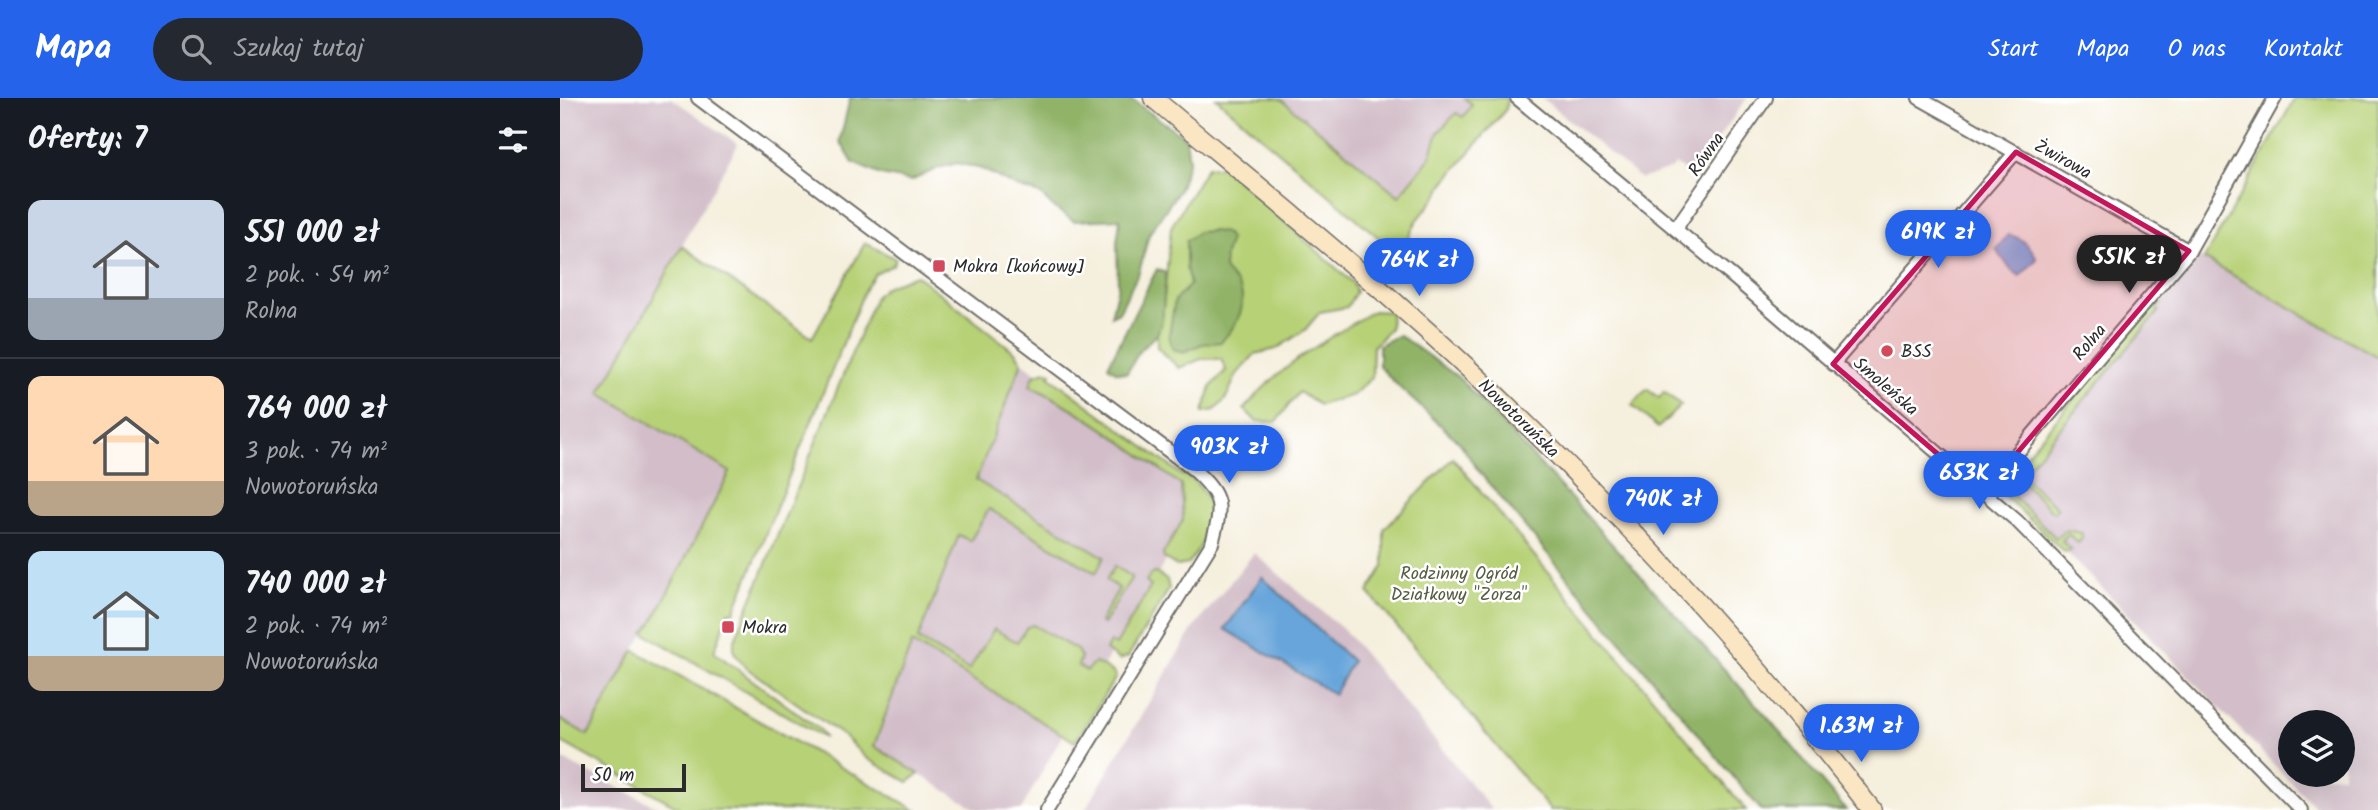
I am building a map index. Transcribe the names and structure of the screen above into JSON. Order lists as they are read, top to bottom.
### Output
{
  "streets": {
    "main road": ["Nowotoruńska"],
    "street": [
      "Równa",
      "Żwirowa",
      "Rolna",
      "Smoleńska"
    ]
  },
  "crossings": [
    ["Równa", "Smoleńska"],
    ["Żwirowa", "Rolna"],
    ["Rolna", "Smoleńska"]
  ],
  "parks": ["Rodzinny Ogród Działkowy \"Zorza\""],
  "places": {
    "transit": ["Mokra [końcowy]", "Mokra"],
    "other": ["BSS"]
  },
  "scale_bar": "50 m",
  "page": {
    "header": "Mapa",
    "search": "Szukaj tutaj",
    "nav": [
      "Start",
      "Mapa",
      "O nas",
      "Kontakt"
    ],
    "heading": "Oferty: 7",
    "list": [
      {
        "name": "551 000 zł",
        "note": "2 pok. · 54 m² · Rolna"
      },
      {
        "name": "764 000 zł",
        "note": "3 pok. · 74 m² · Nowotoruńska"
      },
      {
        "name": "740 000 zł",
        "note": "2 pok. · 74 m² · Nowotoruńska"
      }
    ],
    "price": [
      "619K zł",
      "551K zł",
      "764K zł",
      "903K zł",
      "653K zł",
      "740K zł",
      "1.63M zł"
    ],
    "scale": "50 m"
  }
}
